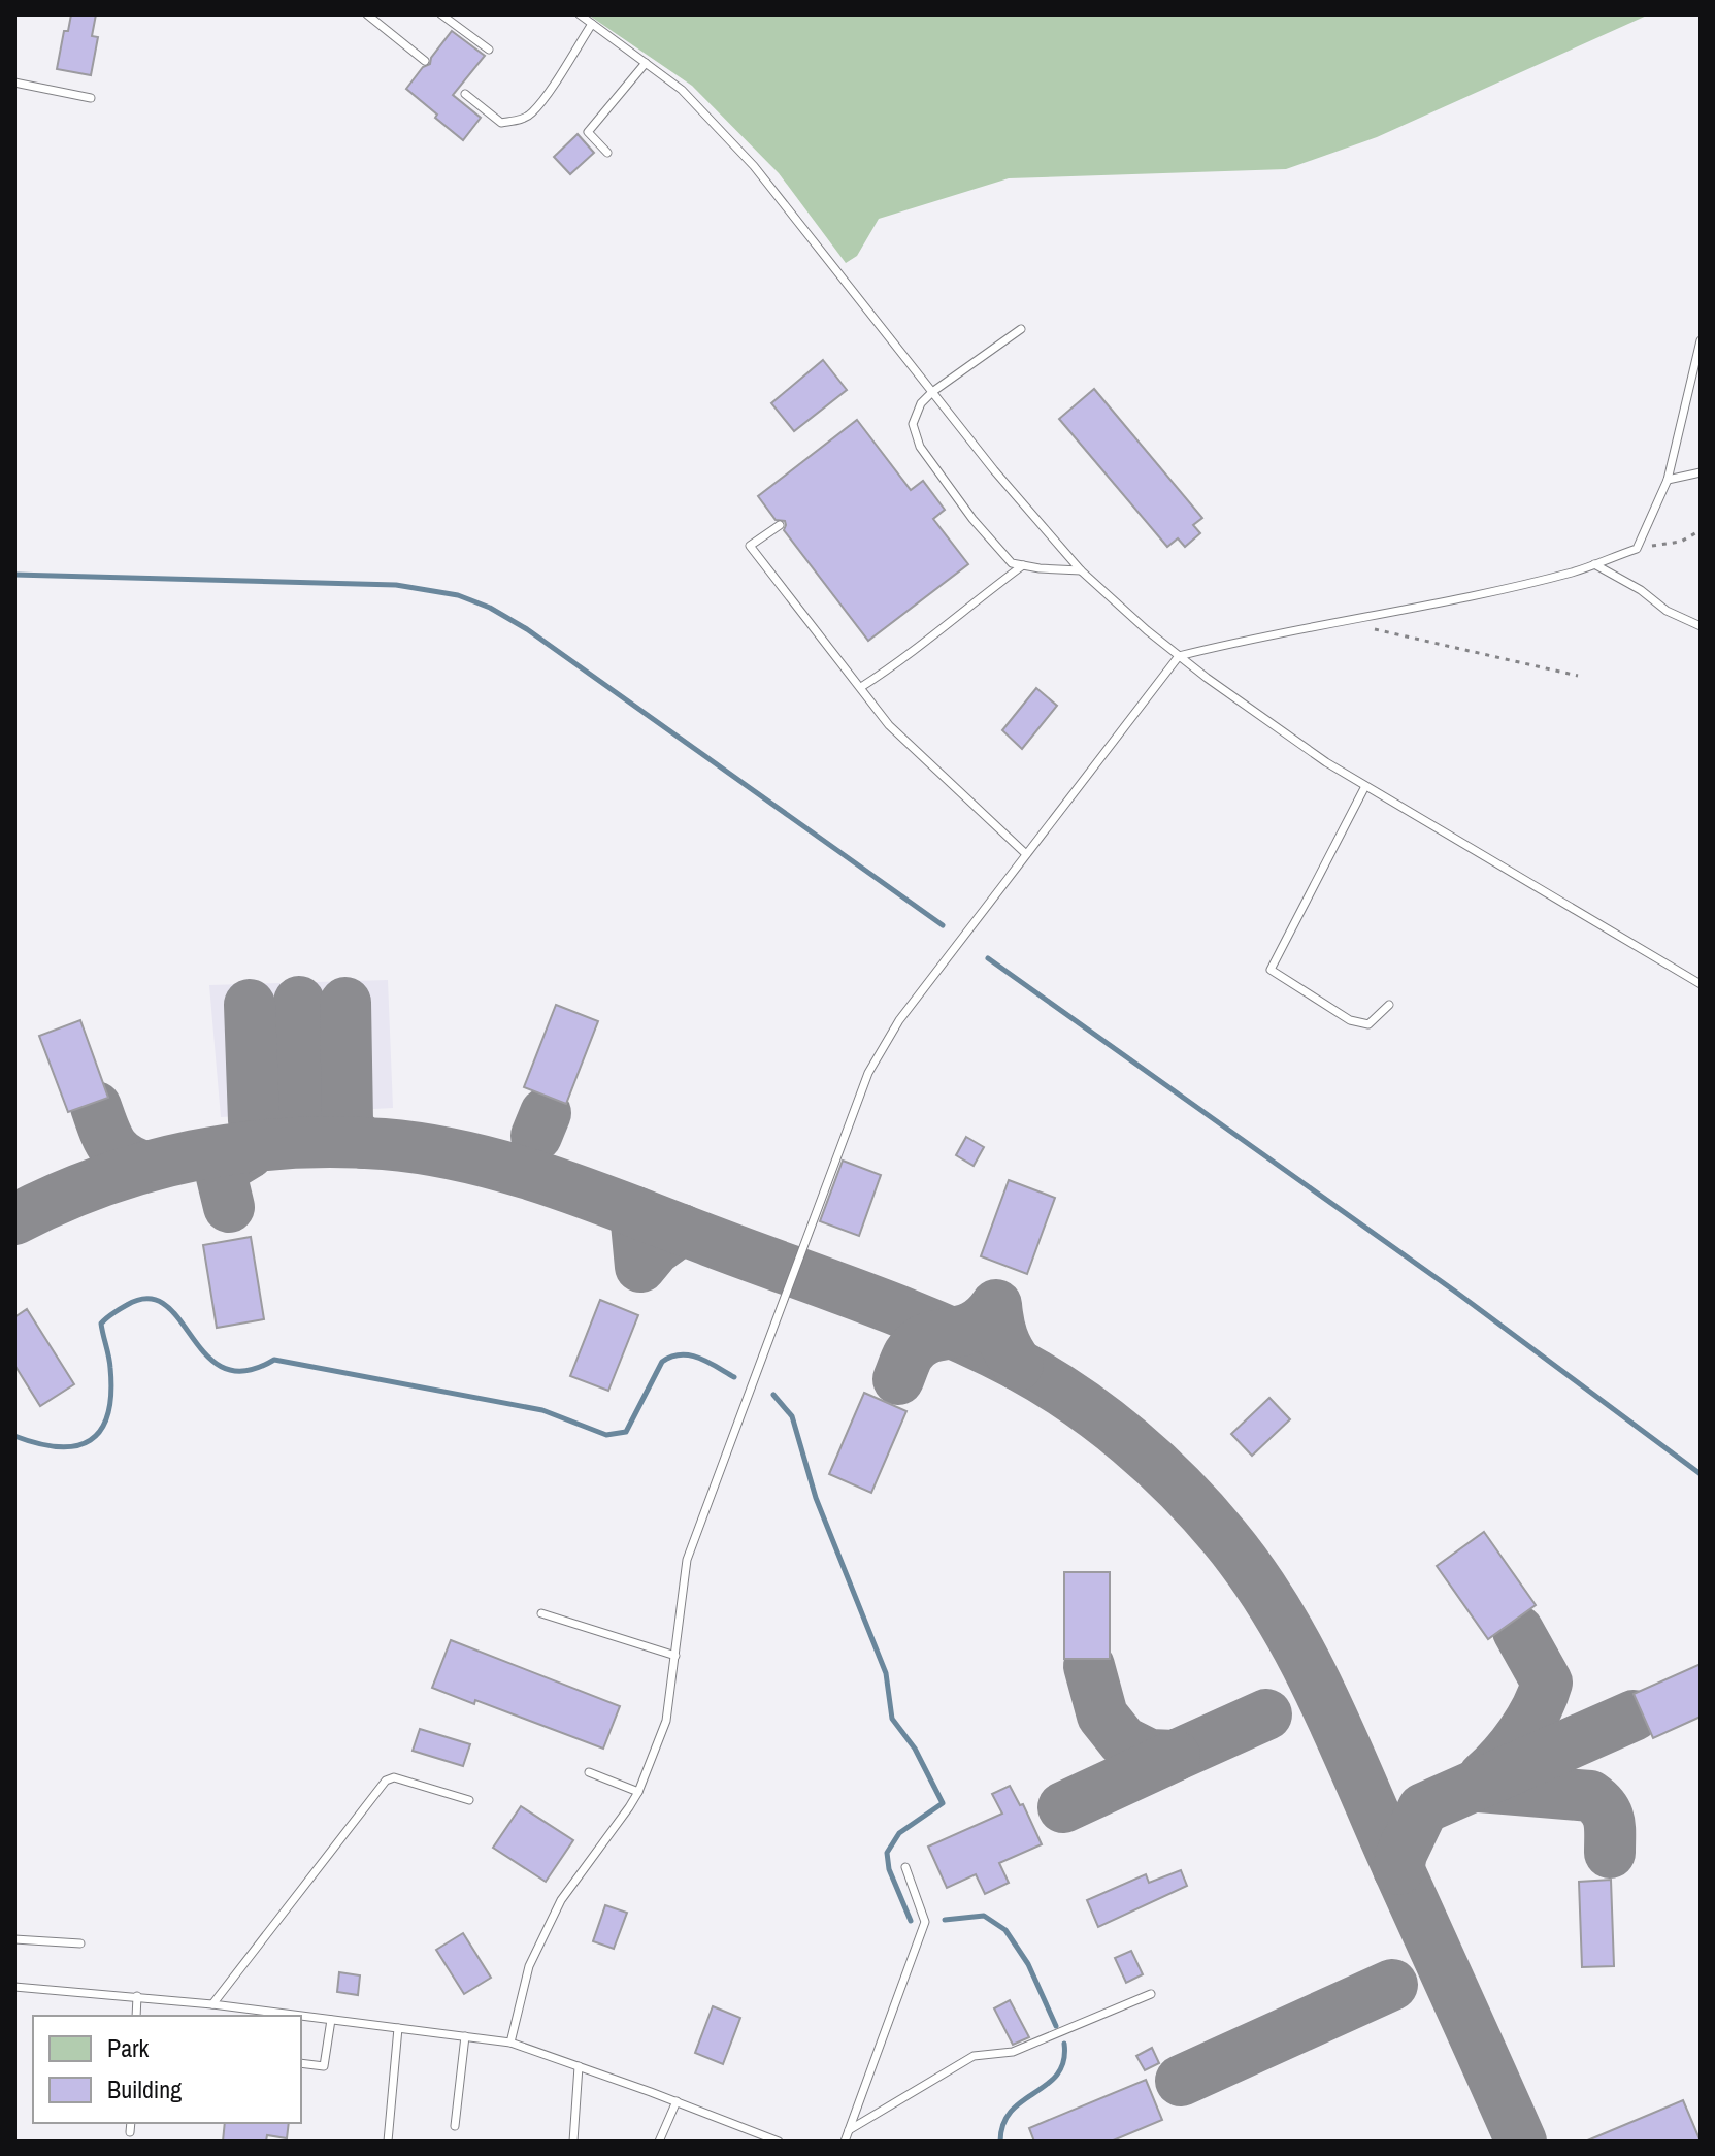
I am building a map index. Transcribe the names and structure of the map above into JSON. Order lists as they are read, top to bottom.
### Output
{
  "legend": ["Park", "Building"]
}
